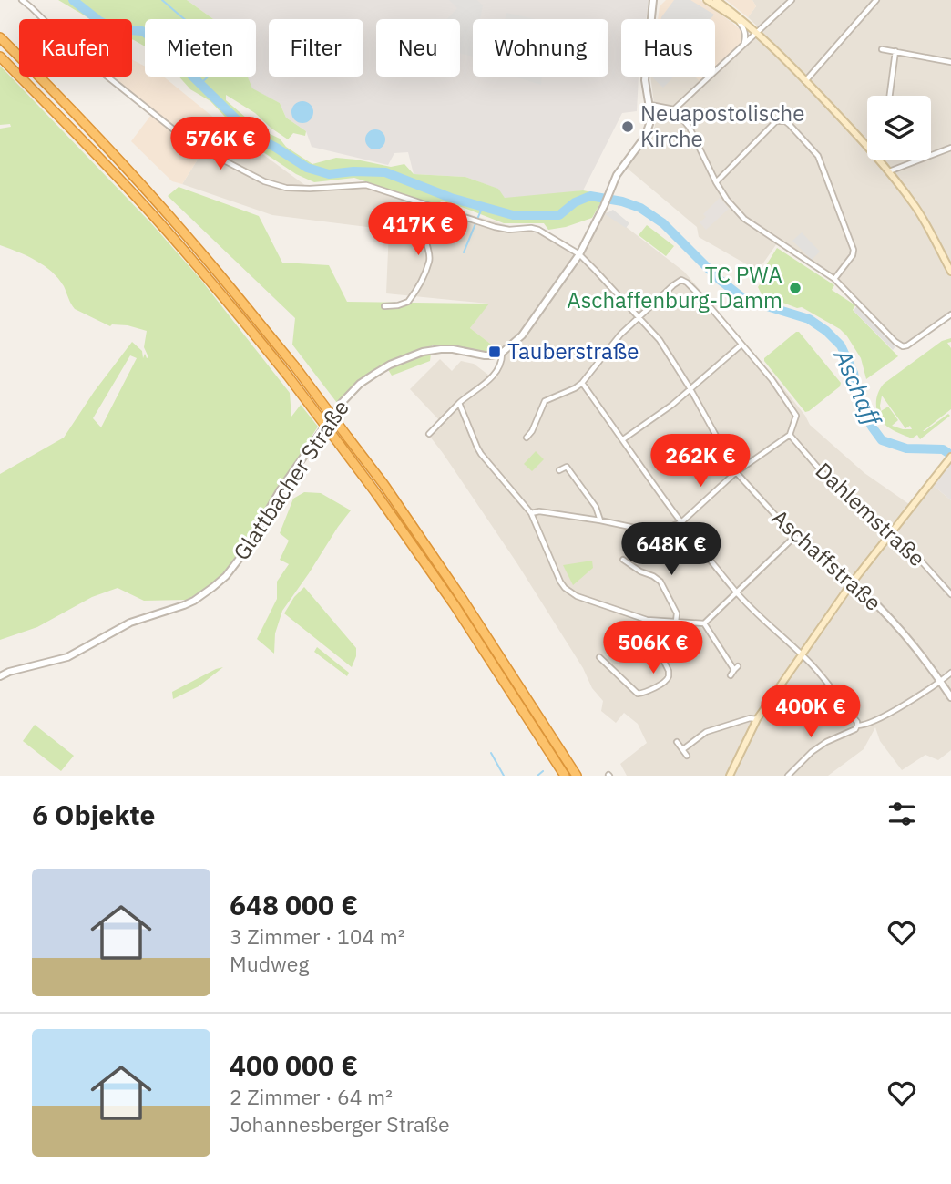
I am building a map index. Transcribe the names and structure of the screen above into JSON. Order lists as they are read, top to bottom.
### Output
{
  "streets": {
    "street": ["Glattbacher Straße", "Dahlemstraße", "Aschaffstraße"]
  },
  "water": ["Aschaff"],
  "places": {
    "other": ["Neuapostolische Kirche", "TC PWA Aschaffenburg-Damm"],
    "transit": ["Tauberstraße"]
  },
  "page": {
    "chip": [
      "Kaufen",
      "Mieten",
      "Filter",
      "Neu",
      "Wohnung",
      "Haus"
    ],
    "price": [
      "576K €",
      "417K €",
      "262K €",
      "648K €",
      "506K €",
      "400K €"
    ],
    "heading": "6 Objekte",
    "list": [
      {
        "name": "648 000 €",
        "note": "3 Zimmer · 104 m² · Mudweg"
      },
      {
        "name": "400 000 €",
        "note": "2 Zimmer · 64 m² · Johannesberger Straße"
      }
    ]
  }
}
